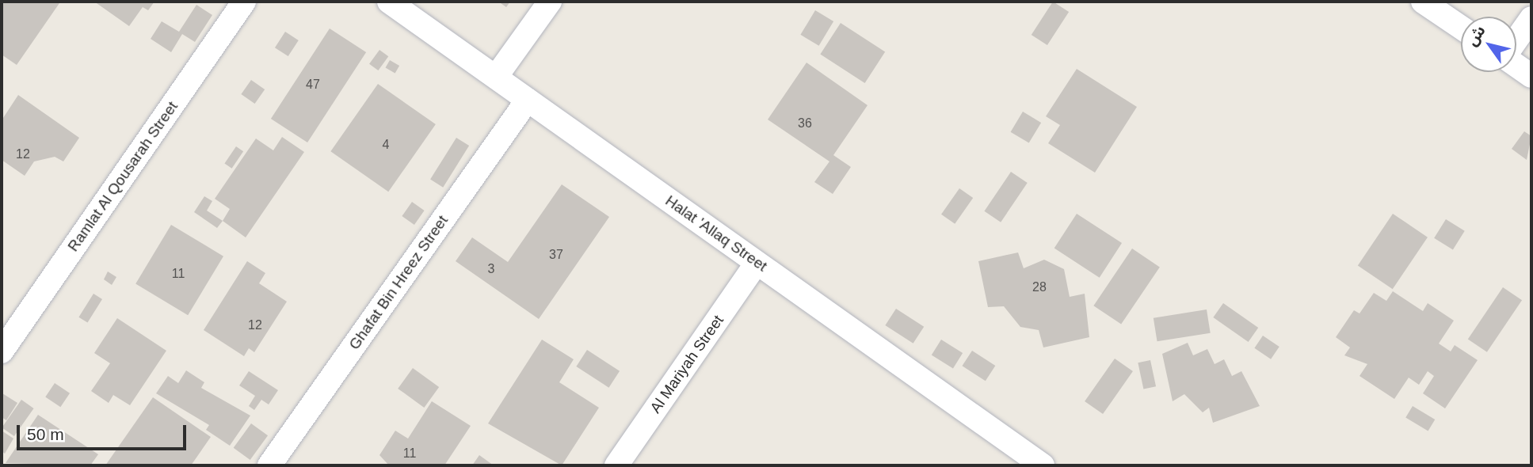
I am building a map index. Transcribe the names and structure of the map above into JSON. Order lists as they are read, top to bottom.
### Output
{
  "streets": {
    "street": [
      "Ramlat Al Qousarah Street",
      "Halat 'Allaq Street",
      "Ghafat Bin Hreez Street",
      "Al Mariyah Street"
    ]
  },
  "crossings": [
    ["Halat 'Allaq Street", "Ghafat Bin Hreez Street"],
    ["Halat 'Allaq Street", "Al Mariyah Street"]
  ],
  "house_numbers": [
    "47",
    "36",
    "4",
    "12",
    "37",
    "3",
    "11",
    "28",
    "12",
    "11"
  ],
  "scale_bar": "50 m",
  "north": "top left"
}
